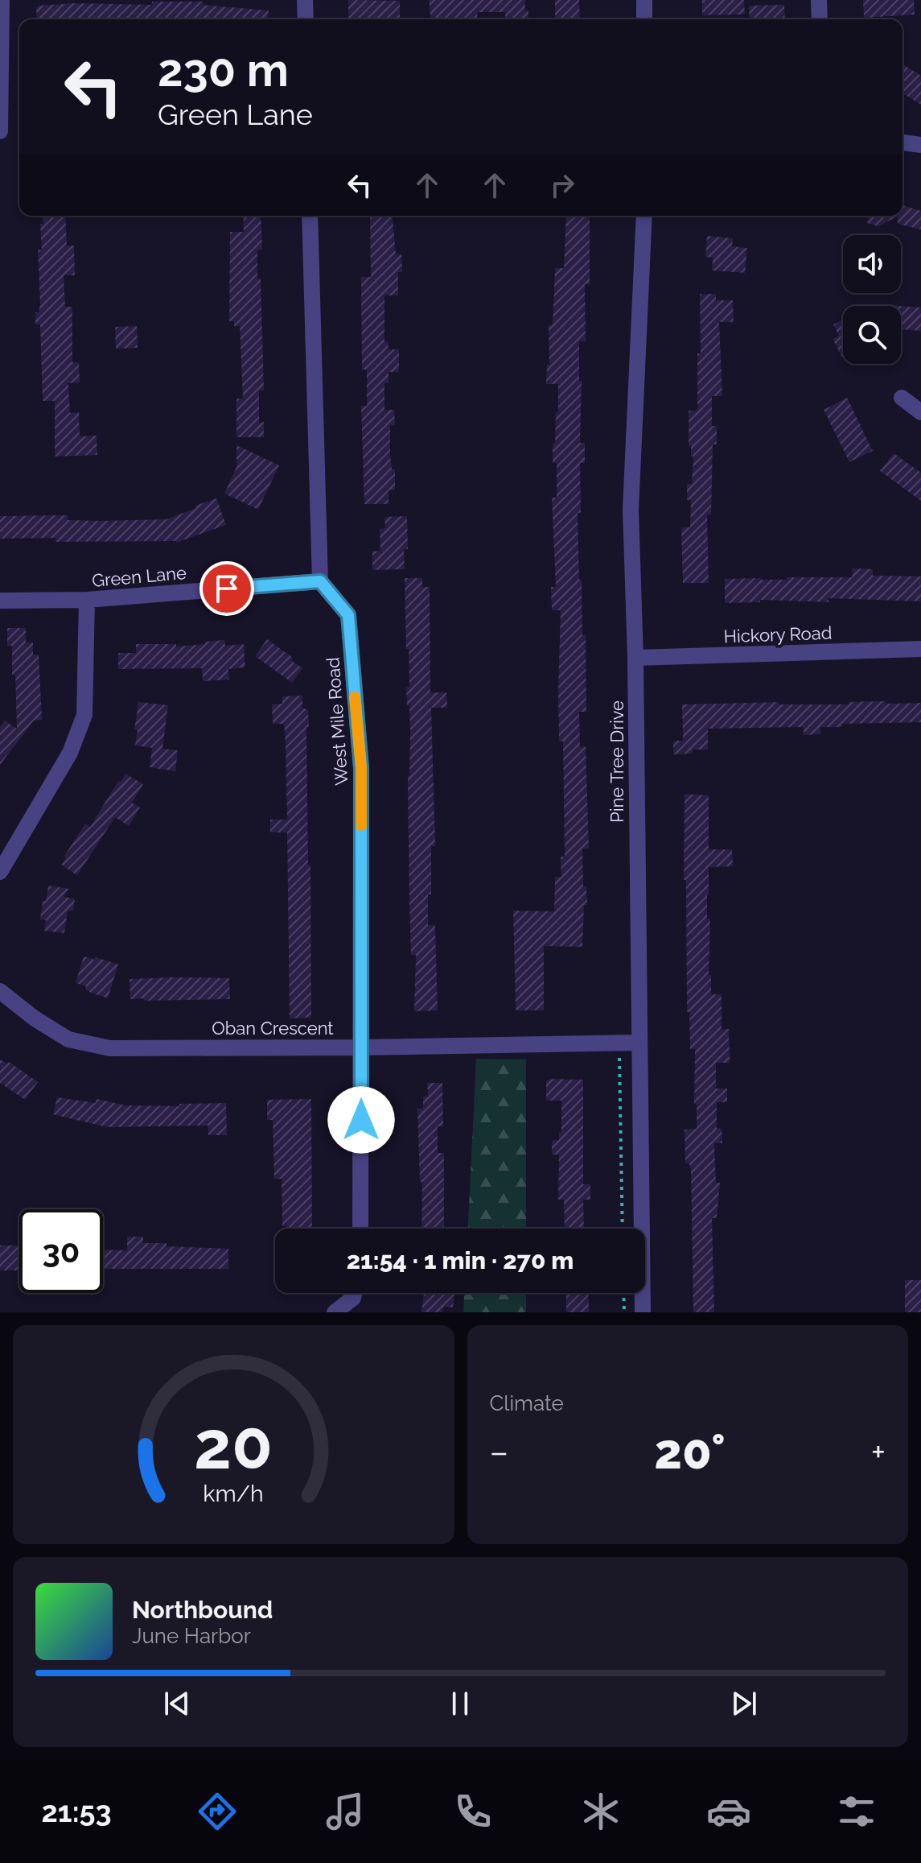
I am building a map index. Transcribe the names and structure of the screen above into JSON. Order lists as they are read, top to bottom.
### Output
{
  "streets": {
    "street": [
      "Green Lane",
      "Hickory Road",
      "West Mile Road",
      "Pine Tree Drive",
      "Oban Crescent"
    ]
  },
  "crossings": [
    ["Green Lane", "West Mile Road"],
    ["Hickory Road", "Pine Tree Drive"],
    ["West Mile Road", "Oban Crescent"],
    ["Pine Tree Drive", "Oban Crescent"]
  ],
  "page": {
    "turn": ["230 m", "Green Lane"],
    "limit": "30",
    "trip": "21:54 · 1 min · 270 m",
    "tile": "Climate",
    "heat": ["−", "20°", "+"],
    "song": ["Northbound", "June Harbor"],
    "tabs": "21:53",
    "gauge": ["20", "km/h"]
  }
}
